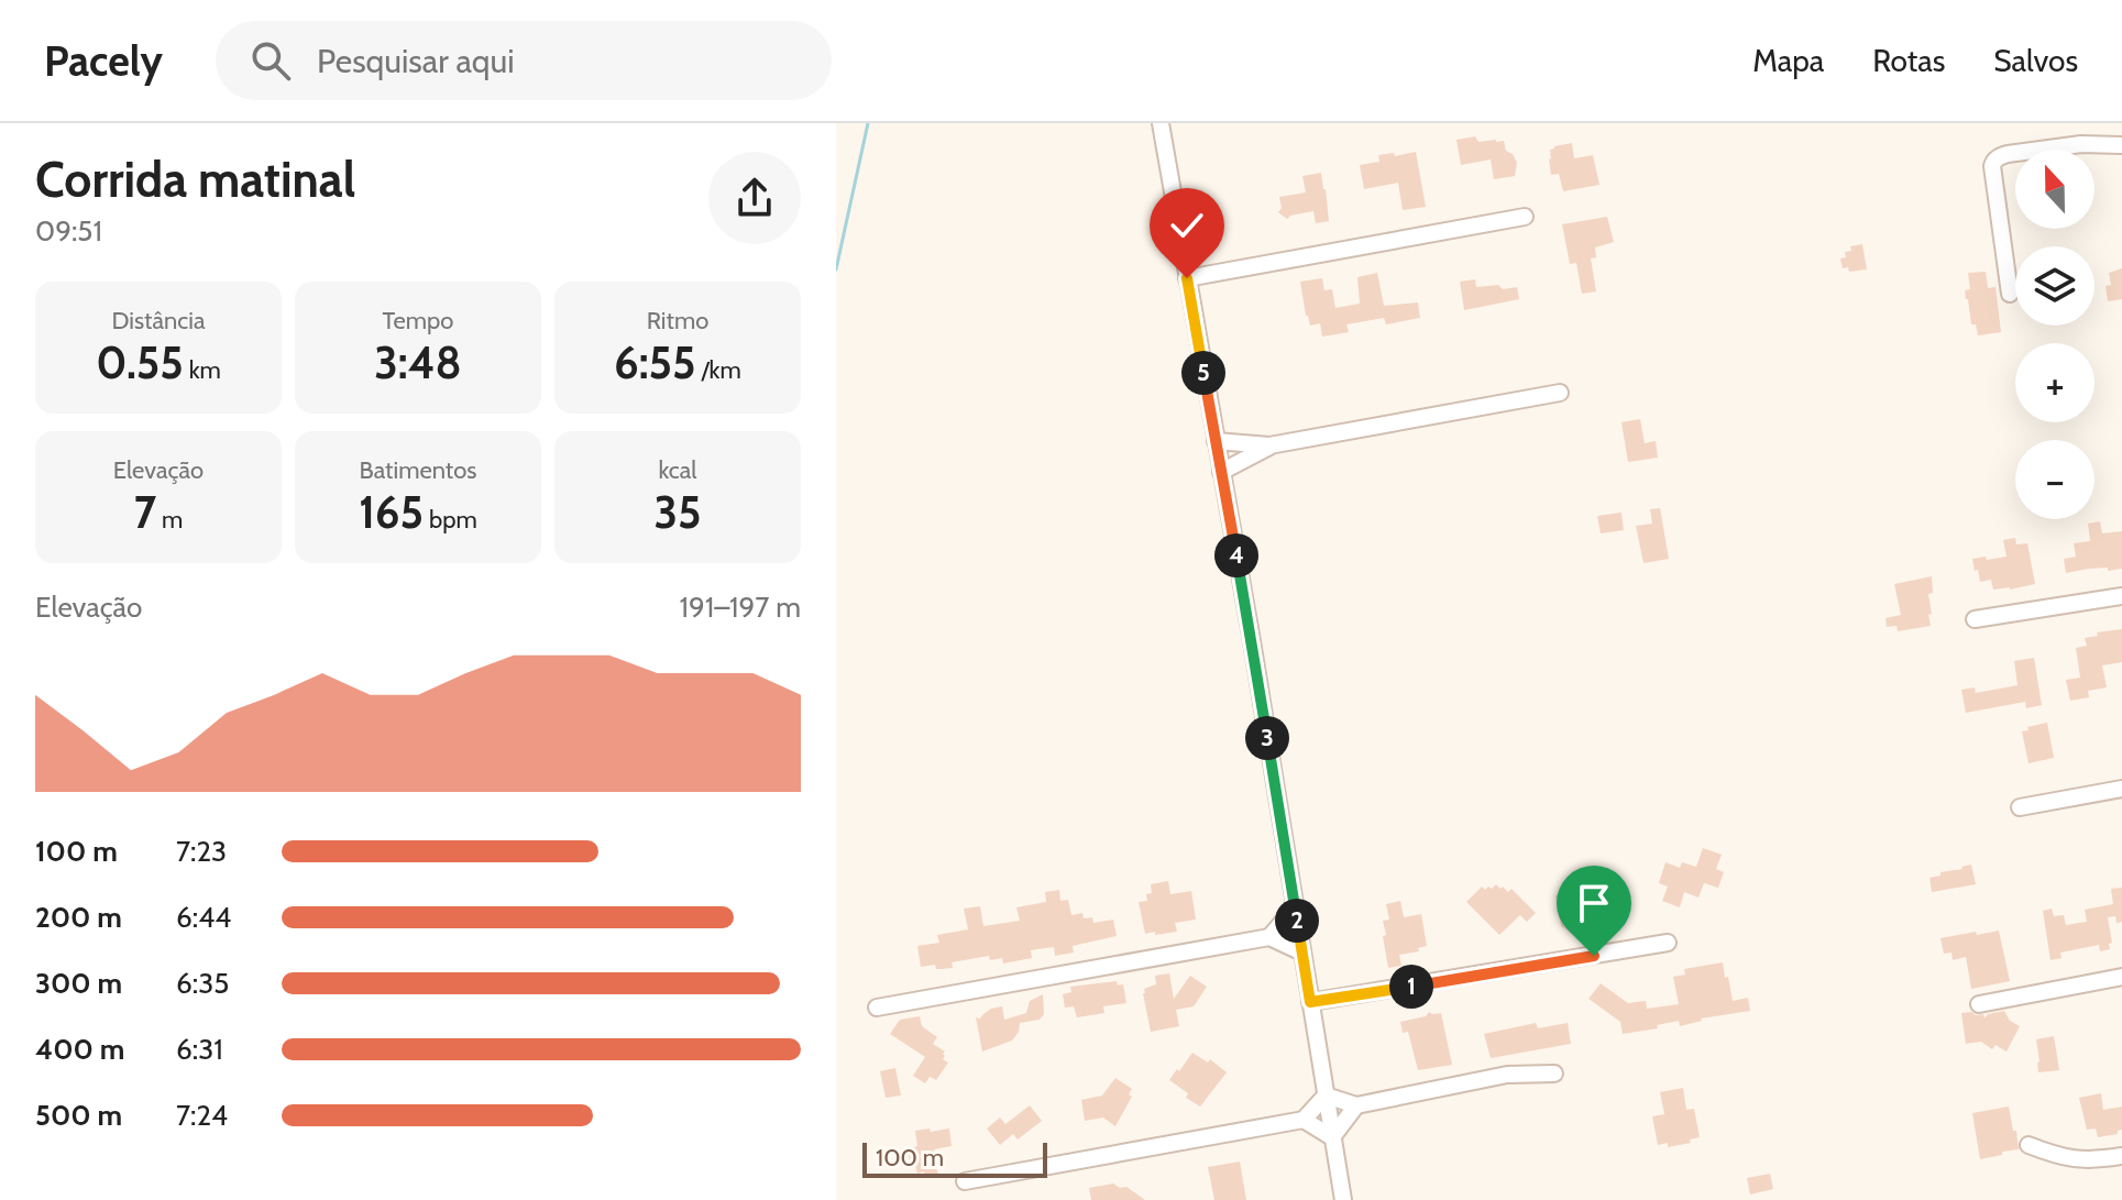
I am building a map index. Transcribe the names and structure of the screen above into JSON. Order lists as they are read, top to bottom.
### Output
{
  "scale_bar": "100 m",
  "north": "top",
  "page": {
    "header": "Pacely",
    "search": "Pesquisar aqui",
    "nav": ["Mapa", "Rotas", "Salvos"],
    "heading": ["Corrida matinal", "09:51"],
    "map_buttons": ["+", "−"],
    "stats": [
      ["Distância", "0.55 km"],
      ["Tempo", "3:48"],
      ["Ritmo", "6:55 /km"],
      ["Elevação", "7 m"],
      ["Batimentos", "165 bpm"],
      ["kcal", "35"]
    ],
    "pins": [
      "5",
      "4",
      "3",
      "2",
      "1"
    ],
    "chart": ["Elevação", "191–197 m"],
    "list": [
      {
        "name": "100 m",
        "note": "7:23"
      },
      {
        "name": "200 m",
        "note": "6:44"
      },
      {
        "name": "300 m",
        "note": "6:35"
      },
      {
        "name": "400 m",
        "note": "6:31"
      },
      {
        "name": "500 m",
        "note": "7:24"
      }
    ],
    "scale": "100 m"
  }
}
